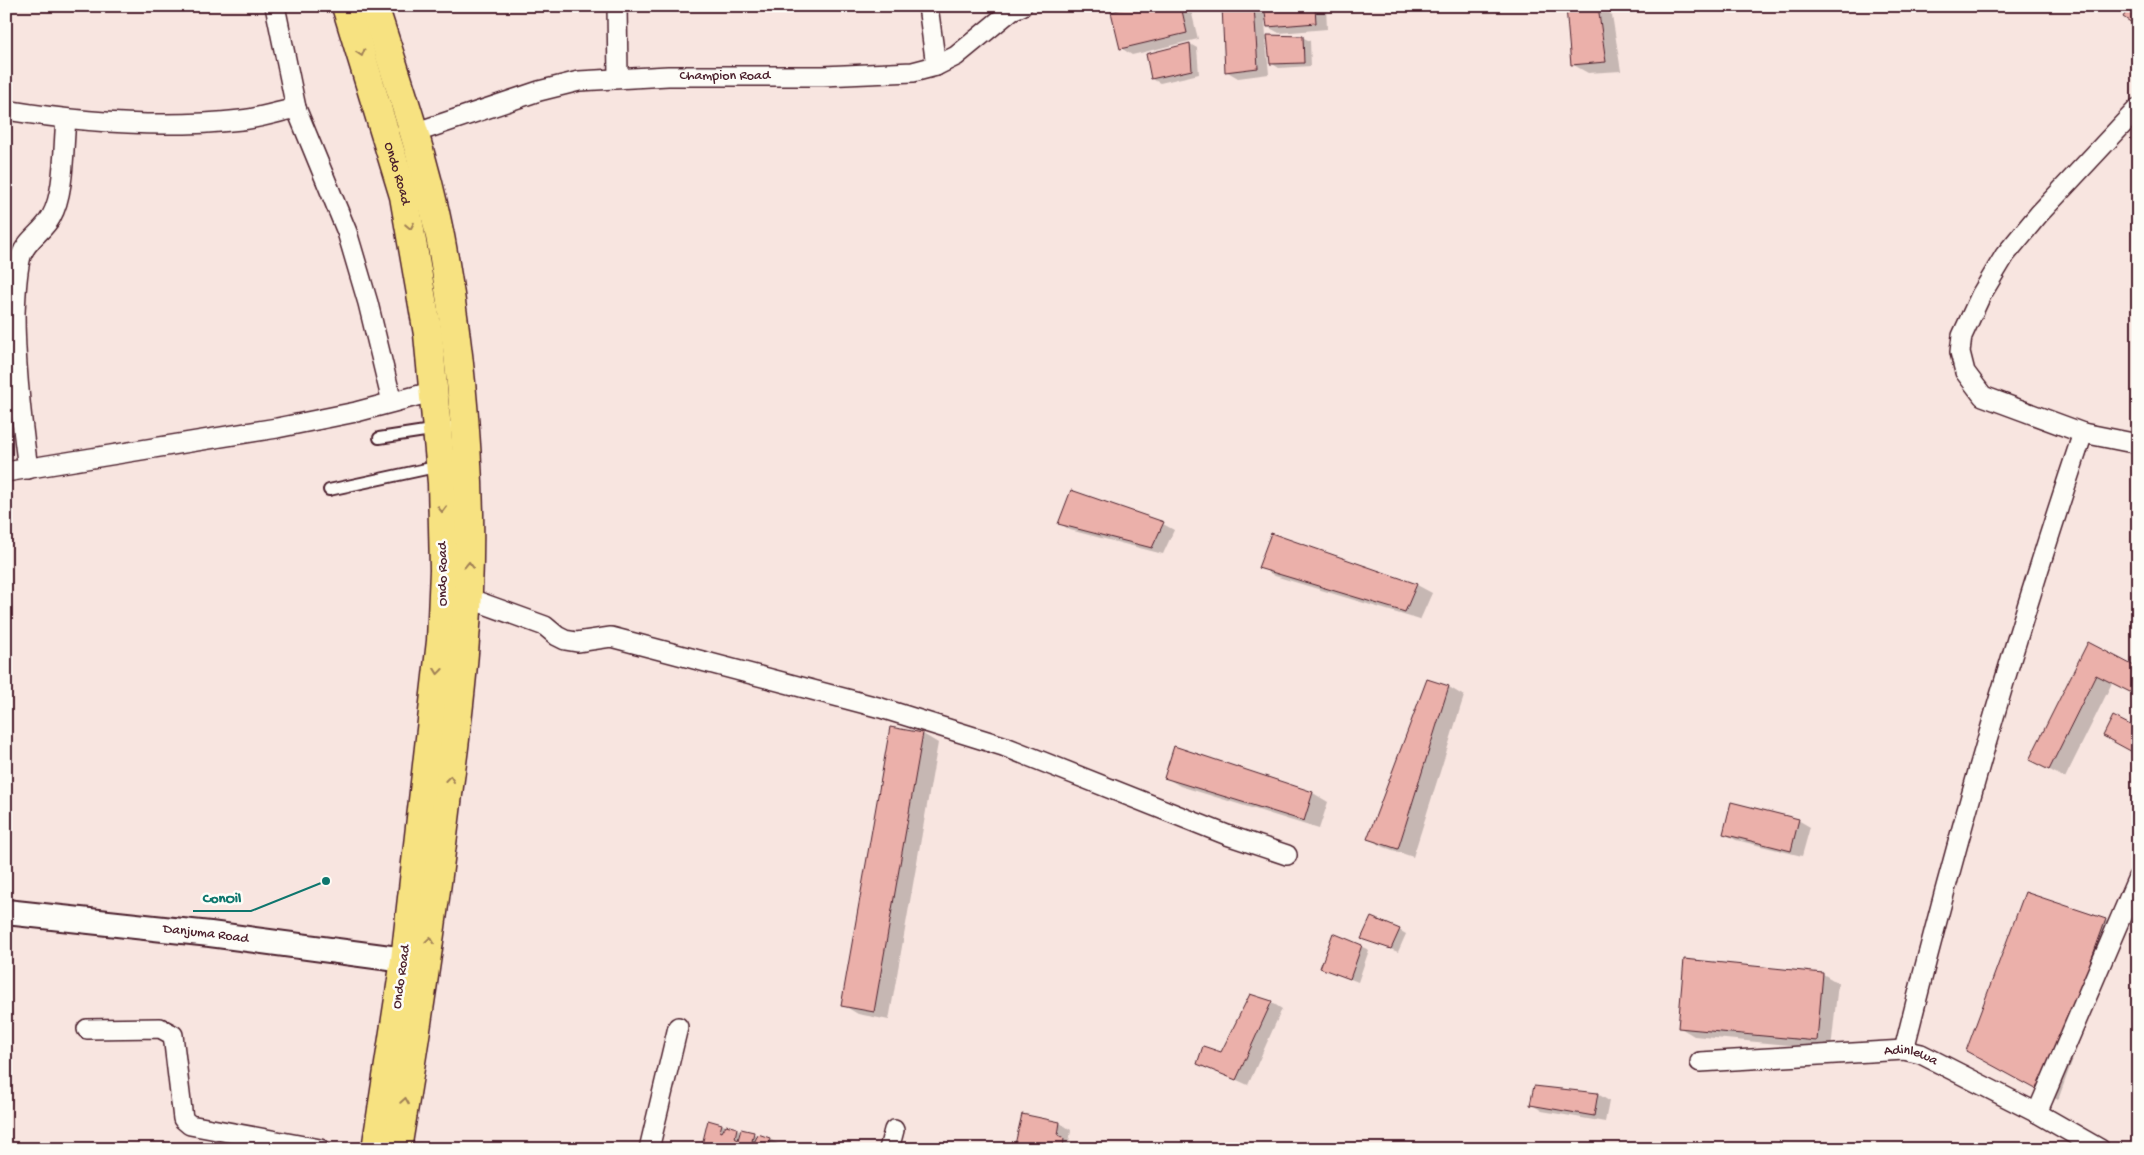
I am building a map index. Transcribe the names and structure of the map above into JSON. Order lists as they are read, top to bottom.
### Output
{
  "streets": {
    "main road": ["Ondo Road"],
    "street": ["Champion Road", "Danjuma Road", "Adinlewa"]
  },
  "crossings": [
    ["Champion Road", "Ondo Road"],
    ["Ondo Road", "Danjuma Road"]
  ],
  "places": ["ConOil"]
}
